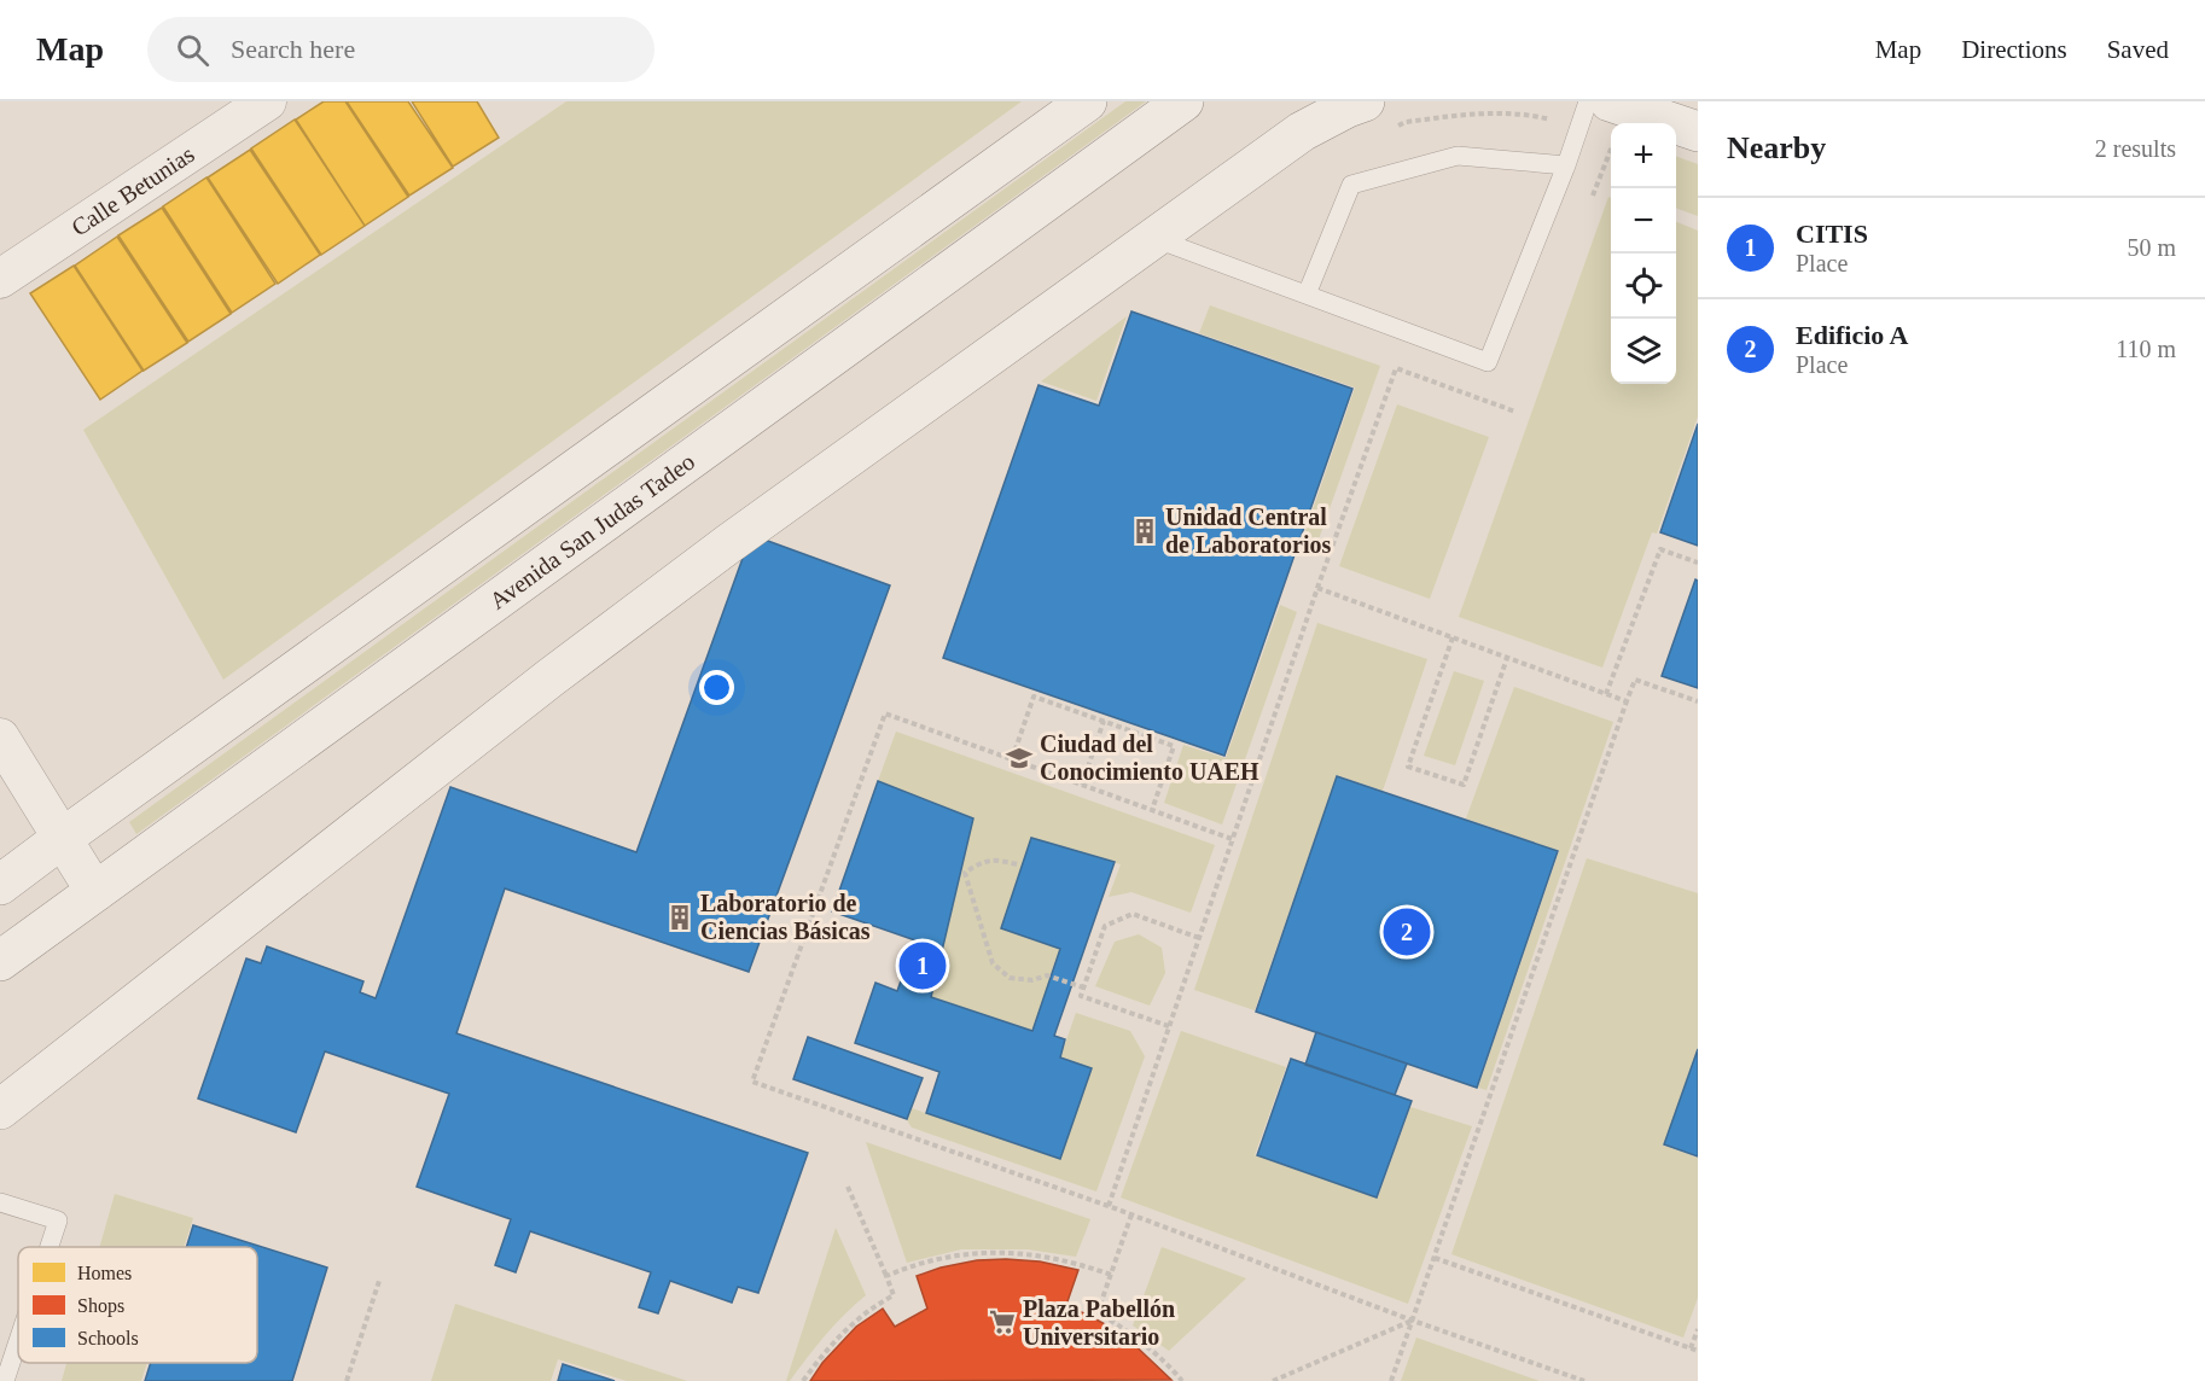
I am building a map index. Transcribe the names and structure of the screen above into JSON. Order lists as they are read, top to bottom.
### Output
{
  "streets": {
    "street": ["Calle Betunias", "Avenida San Judas Tadeo"]
  },
  "places": {
    "building": ["Unidad Central de Laboratorios", "Laboratorio de Ciencias Básicas"],
    "school or university": ["Ciudad del Conocimiento UAEH"],
    "supermarket": ["Plaza Pabellón Universitario"]
  },
  "legend": ["Homes", "Shops", "Schools"],
  "page": {
    "header": "Map",
    "search": "Search here",
    "nav": ["Map", "Directions", "Saved"],
    "heading": ["Nearby", "2 results"],
    "map_buttons": ["+", "−"],
    "list": [
      {
        "mark": "1",
        "name": "CITIS",
        "note": "Place",
        "value": "50 m"
      },
      {
        "mark": "2",
        "name": "Edificio A",
        "note": "Place",
        "value": "110 m"
      }
    ],
    "pins": ["2", "1"]
  }
}
